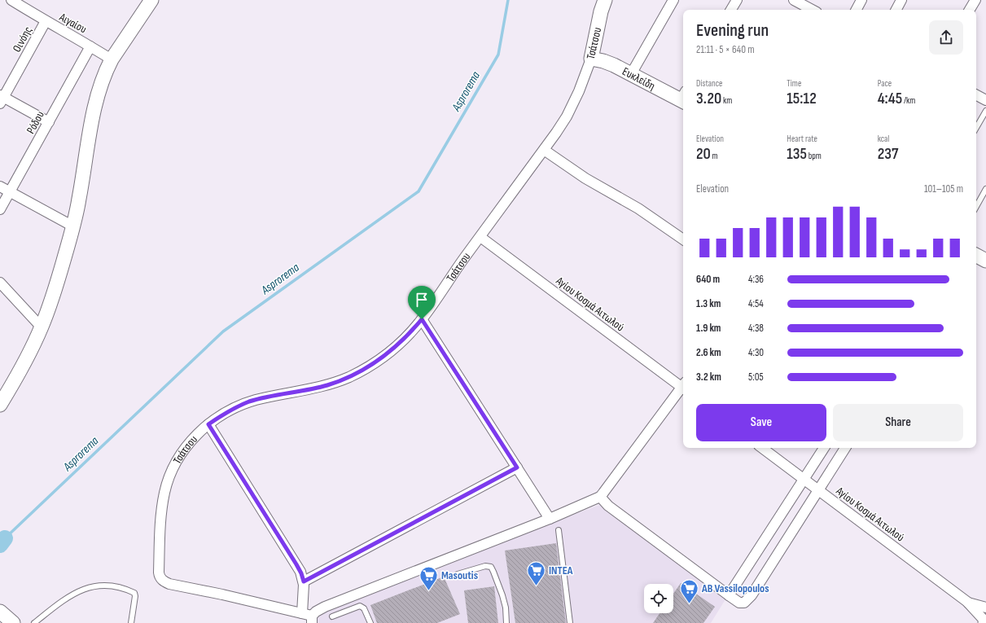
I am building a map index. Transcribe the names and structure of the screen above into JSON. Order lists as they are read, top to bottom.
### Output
{
  "streets": {
    "street": [
      "Αιγαίου",
      "Οινόης",
      "Τσάτσου",
      "Ευκλείδη",
      "Ρόδου",
      "Αγίου Κοσμά Αιτωλού"
    ]
  },
  "crossings": [
    ["Αιγαίου", "Οινόης"],
    ["Αιγαίου", "Ρόδου"],
    ["Τσάτσου", "Ευκλείδη"],
    ["Τσάτσου", "Αγίου Κοσμά Αιτωλού"]
  ],
  "water": ["Asprorema"],
  "places": {
    "supermarket": ["INTEA", "Masoutis", "AB Vassilopoulos"]
  },
  "page": {
    "heading": ["Evening run", "21:11 · 5 × 640 m"],
    "stats": [
      ["Distance", "3.20 km"],
      ["Time", "15:12"],
      ["Pace", "4:45 /km"],
      ["Elevation", "20 m"],
      ["Heart rate", "135 bpm"],
      ["kcal", "237"]
    ],
    "chart": ["Elevation", "101–105 m"],
    "list": [
      {
        "name": "640 m",
        "note": "4:36"
      },
      {
        "name": "1.3 km",
        "note": "4:54"
      },
      {
        "name": "1.9 km",
        "note": "4:38"
      },
      {
        "name": "2.6 km",
        "note": "4:30"
      },
      {
        "name": "3.2 km",
        "note": "5:05"
      }
    ],
    "buttons": ["Save", "Share"]
  }
}
